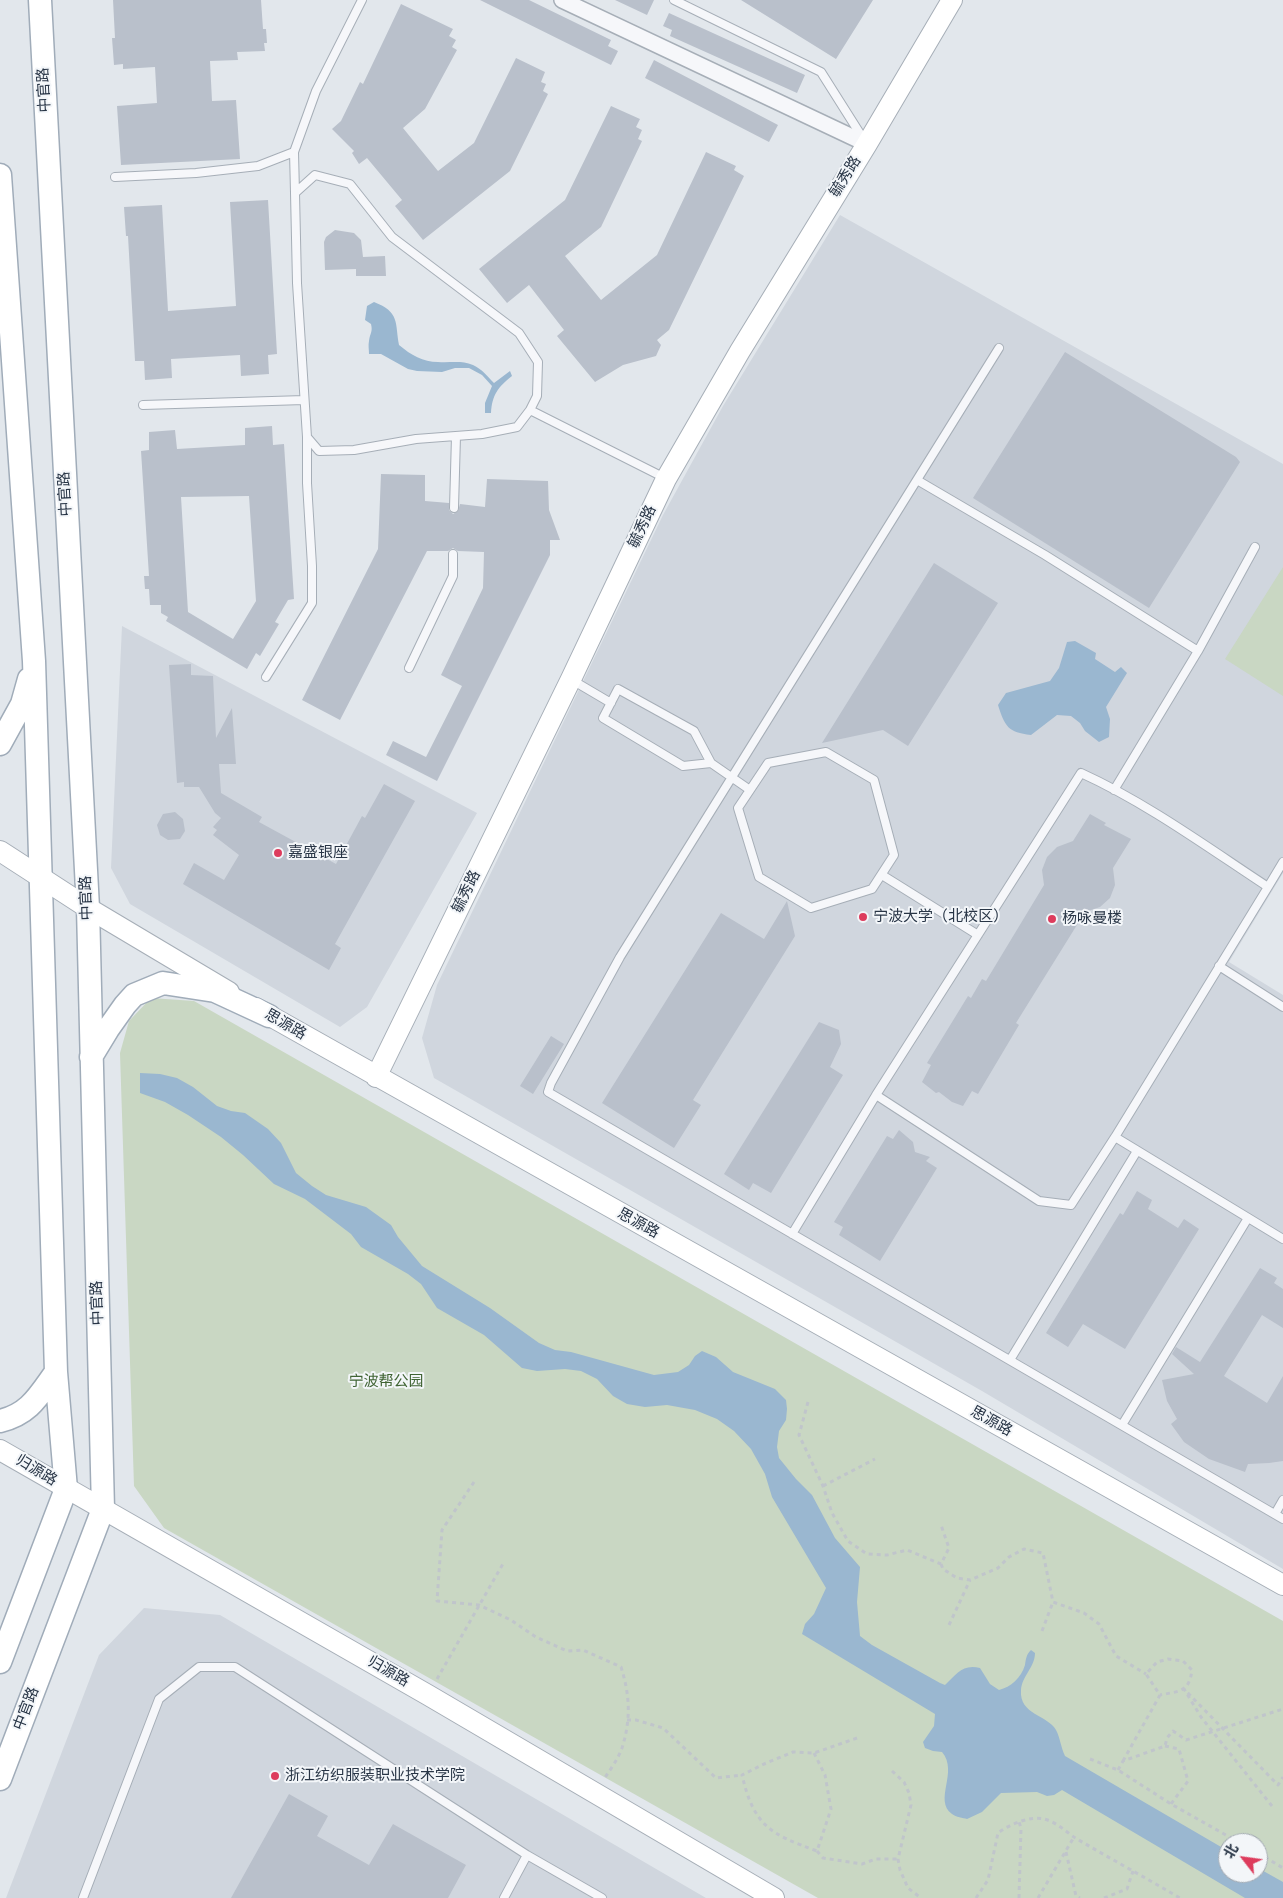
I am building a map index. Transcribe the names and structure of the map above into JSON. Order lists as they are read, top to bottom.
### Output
{
  "streets": {
    "main road": ["中官路"],
    "street": ["毓秀路", "思源路", "归源路"]
  },
  "crossings": [
    ["中官路", "思源路"],
    ["中官路", "归源路"],
    ["毓秀路", "思源路"]
  ],
  "parks": ["宁波帮公园"],
  "places": [
    "嘉盛银座",
    "宁波大学（北校区）",
    "杨咏曼楼",
    "浙江纺织服装职业技术学院"
  ],
  "north": "top left"
}
